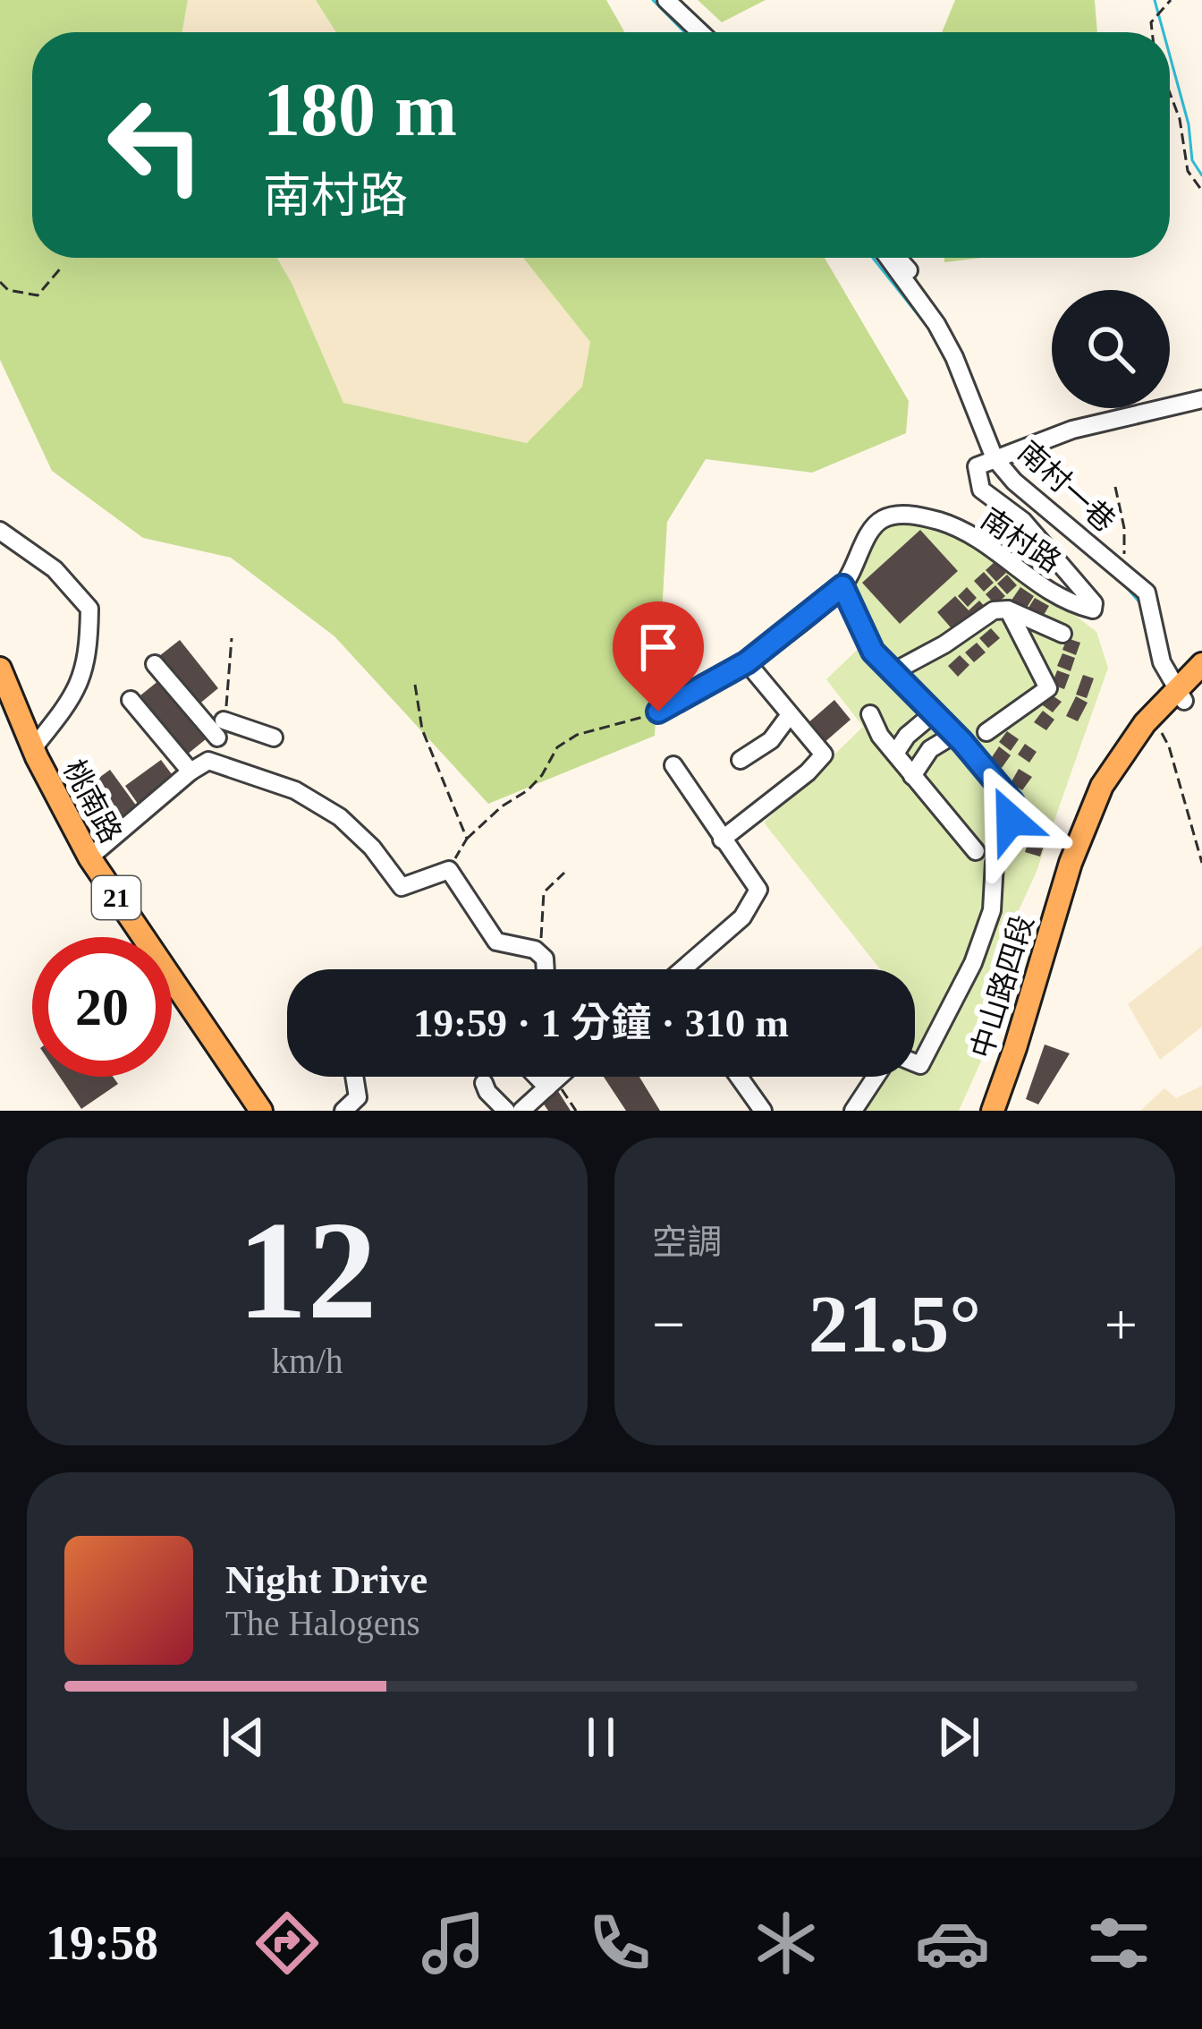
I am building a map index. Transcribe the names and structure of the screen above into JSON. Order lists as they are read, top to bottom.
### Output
{
  "streets": {
    "main road": ["桃南路", "21", "中山路四段"],
    "street": ["南村一巷", "南村路"]
  },
  "crossings": [
    ["南村一巷", "南村路"],
    ["南村一巷", "中山路四段"]
  ],
  "page": {
    "turn": ["180 m", "南村路"],
    "limit": "20",
    "trip": "19:59 · 1 分鐘 · 310 m",
    "tile": [
      ["12", "km/h"],
      "空調"
    ],
    "heat": ["−", "21.5°", "+"],
    "song": ["Night Drive", "The Halogens"],
    "tabs": "19:58"
  }
}
